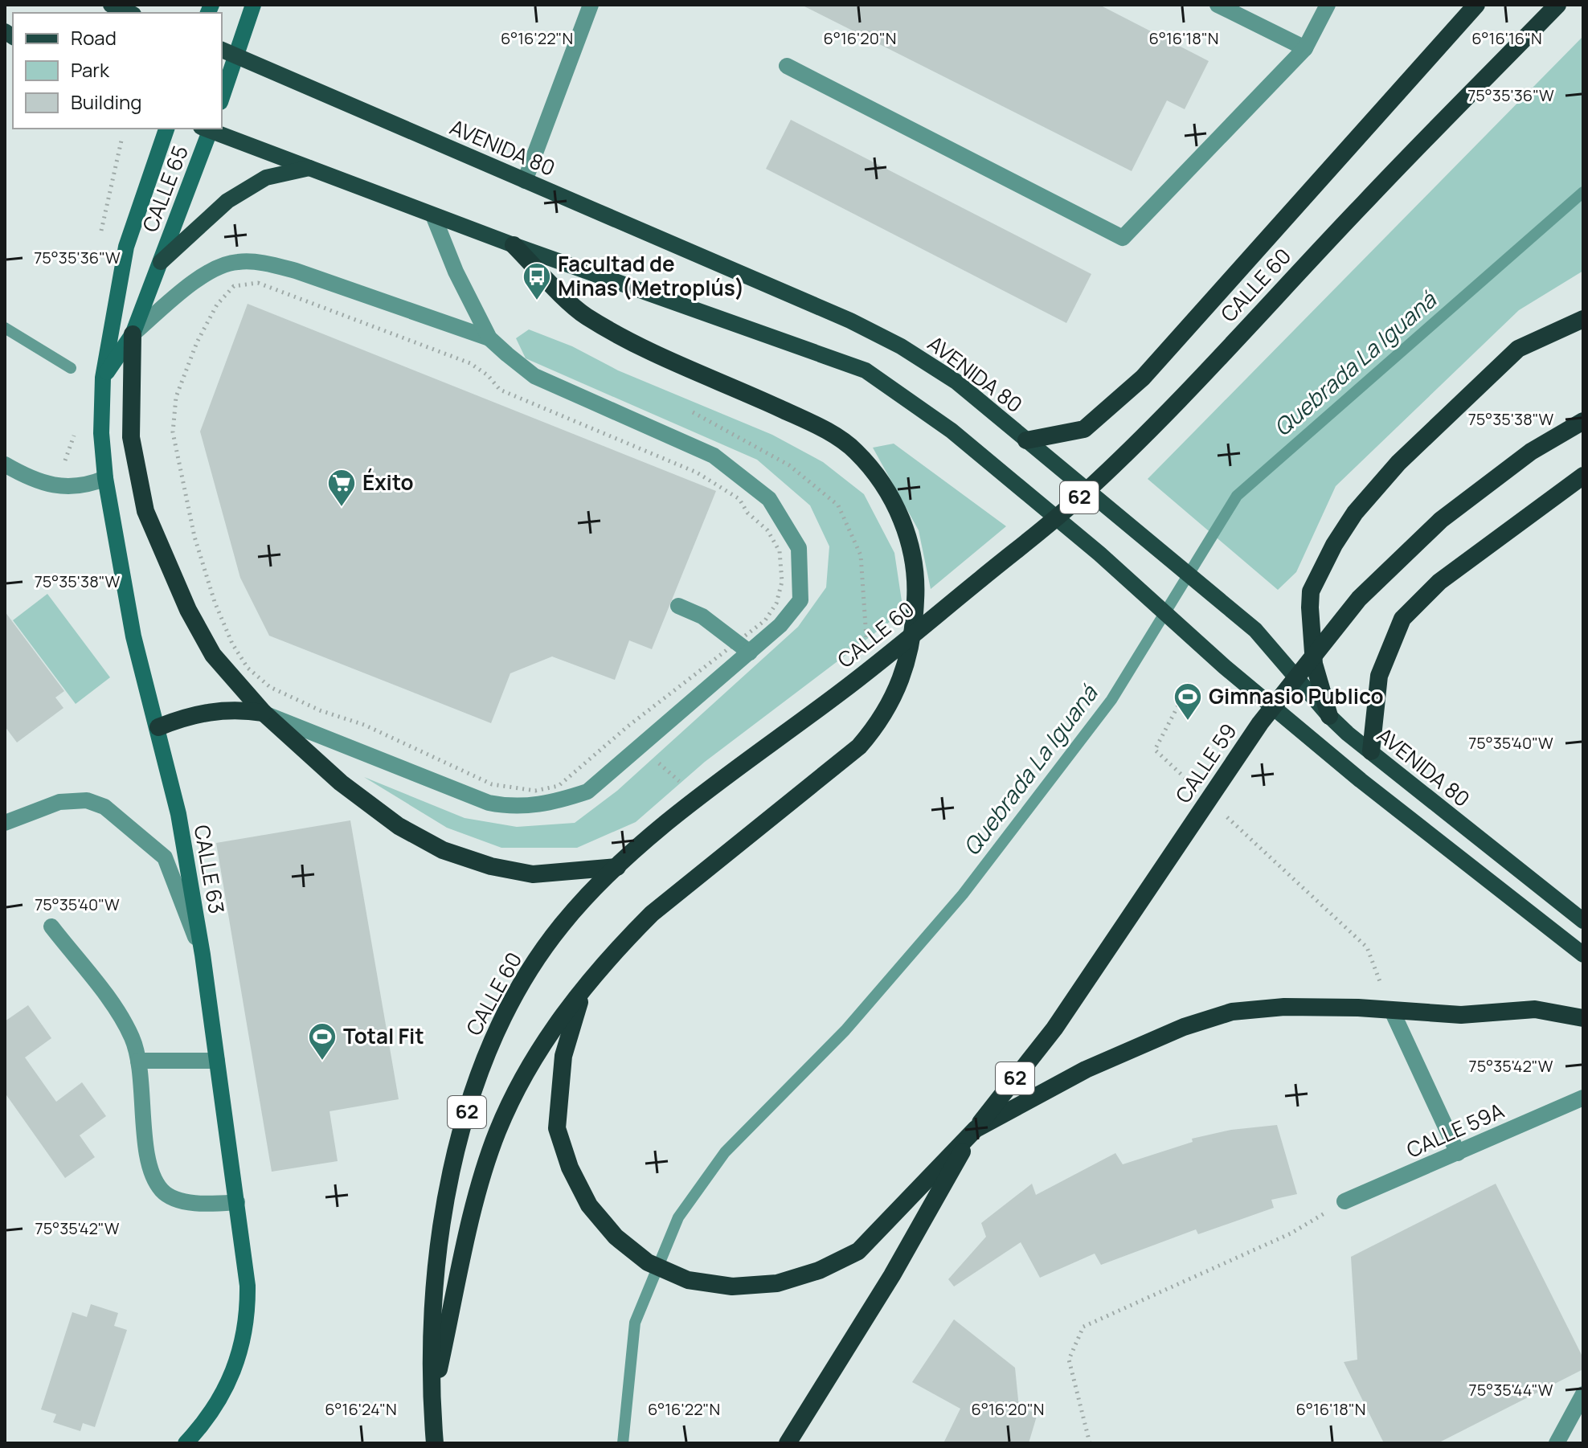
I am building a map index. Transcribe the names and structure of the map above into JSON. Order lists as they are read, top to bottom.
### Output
{
  "streets": {
    "highway": ["CALLE 60", "62", "CALLE 59"],
    "main road": ["AVENIDA 80", "CALLE 65", "CALLE 63"],
    "street": ["CALLE 59A"]
  },
  "crossings": [
    ["CALLE 65", "CALLE 63"],
    ["CALLE 60", "62"],
    ["62", "CALLE 59"]
  ],
  "water": ["Quebrada La Iguaná"],
  "places": {
    "bus stop": ["Facultad de Minas (Metroplús)"],
    "supermarket": ["Éxito"],
    "sports": ["Gimnasio Publico", "Total Fit"]
  },
  "legend": ["Road", "Park", "Building"],
  "coordinates": [
    "6°16'22\"N",
    "6°16'20\"N",
    "6°16'18\"N",
    "6°16'16\"N",
    "75°35'36\"W",
    "75°35'38\"W",
    "75°35'40\"W",
    "75°35'42\"W",
    "75°35'44\"W",
    "6°16'24\"N"
  ]
}
